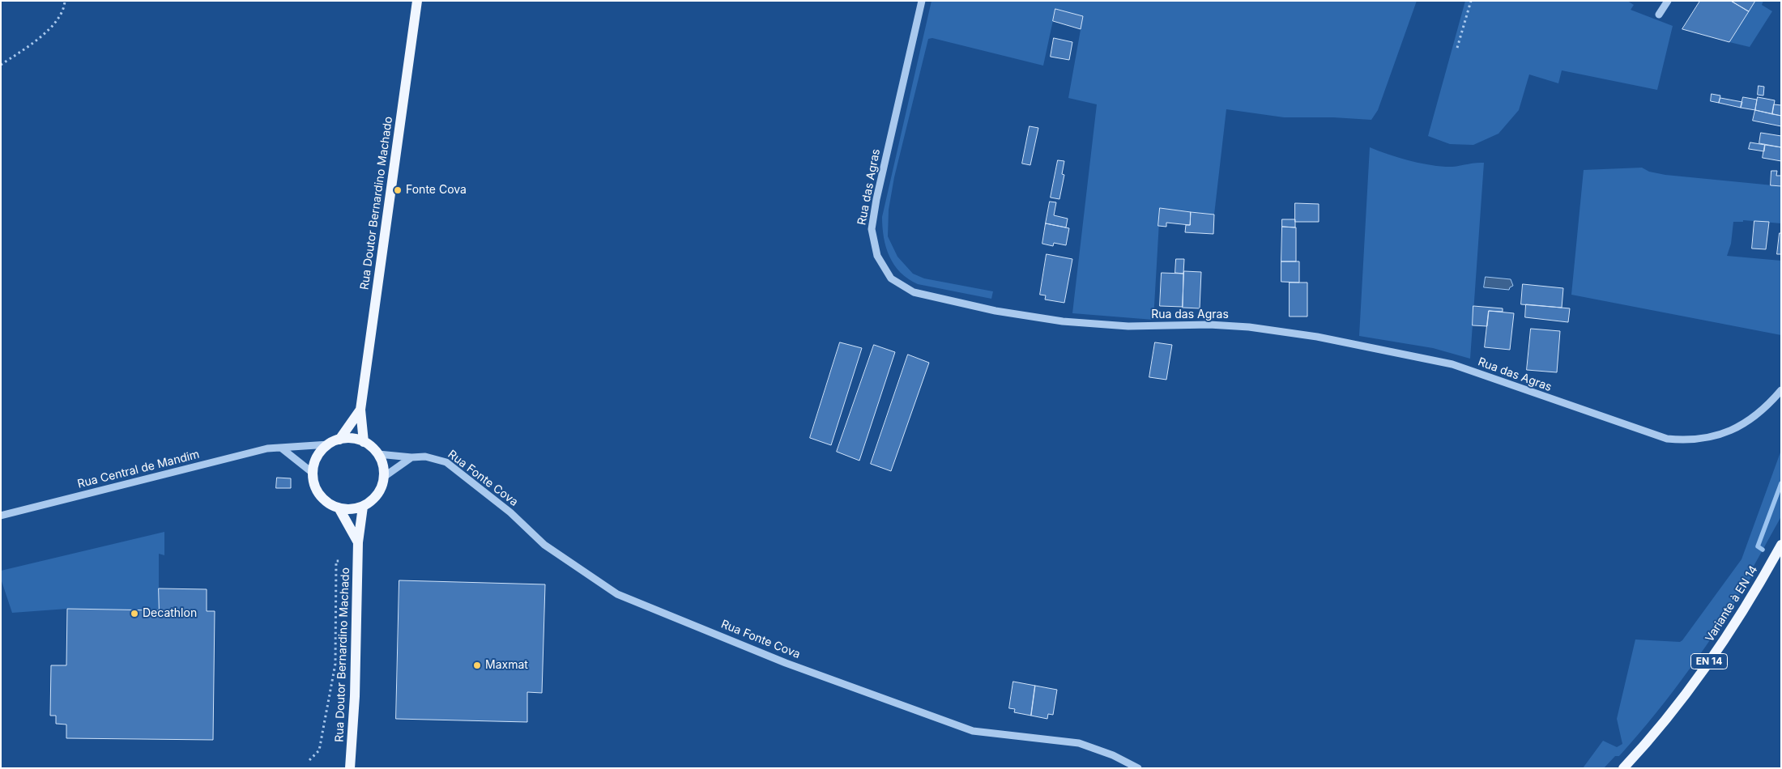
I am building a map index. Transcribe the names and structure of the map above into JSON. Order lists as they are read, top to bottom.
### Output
{
  "streets": {
    "main road": ["Rua Doutor Bernardino Machado", "Variante à EN 14", "EN 14"],
    "street": ["Rua das Agras", "Rua Central de Mandim", "Rua Fonte Cova"]
  },
  "crossings": [
    ["Rua Doutor Bernardino Machado", "Rua Central de Mandim"],
    ["Rua Doutor Bernardino Machado", "Rua Fonte Cova"],
    ["Rua Central de Mandim", "Rua Fonte Cova"]
  ],
  "places": ["Fonte Cova", "Decathlon", "Maxmat"]
}
